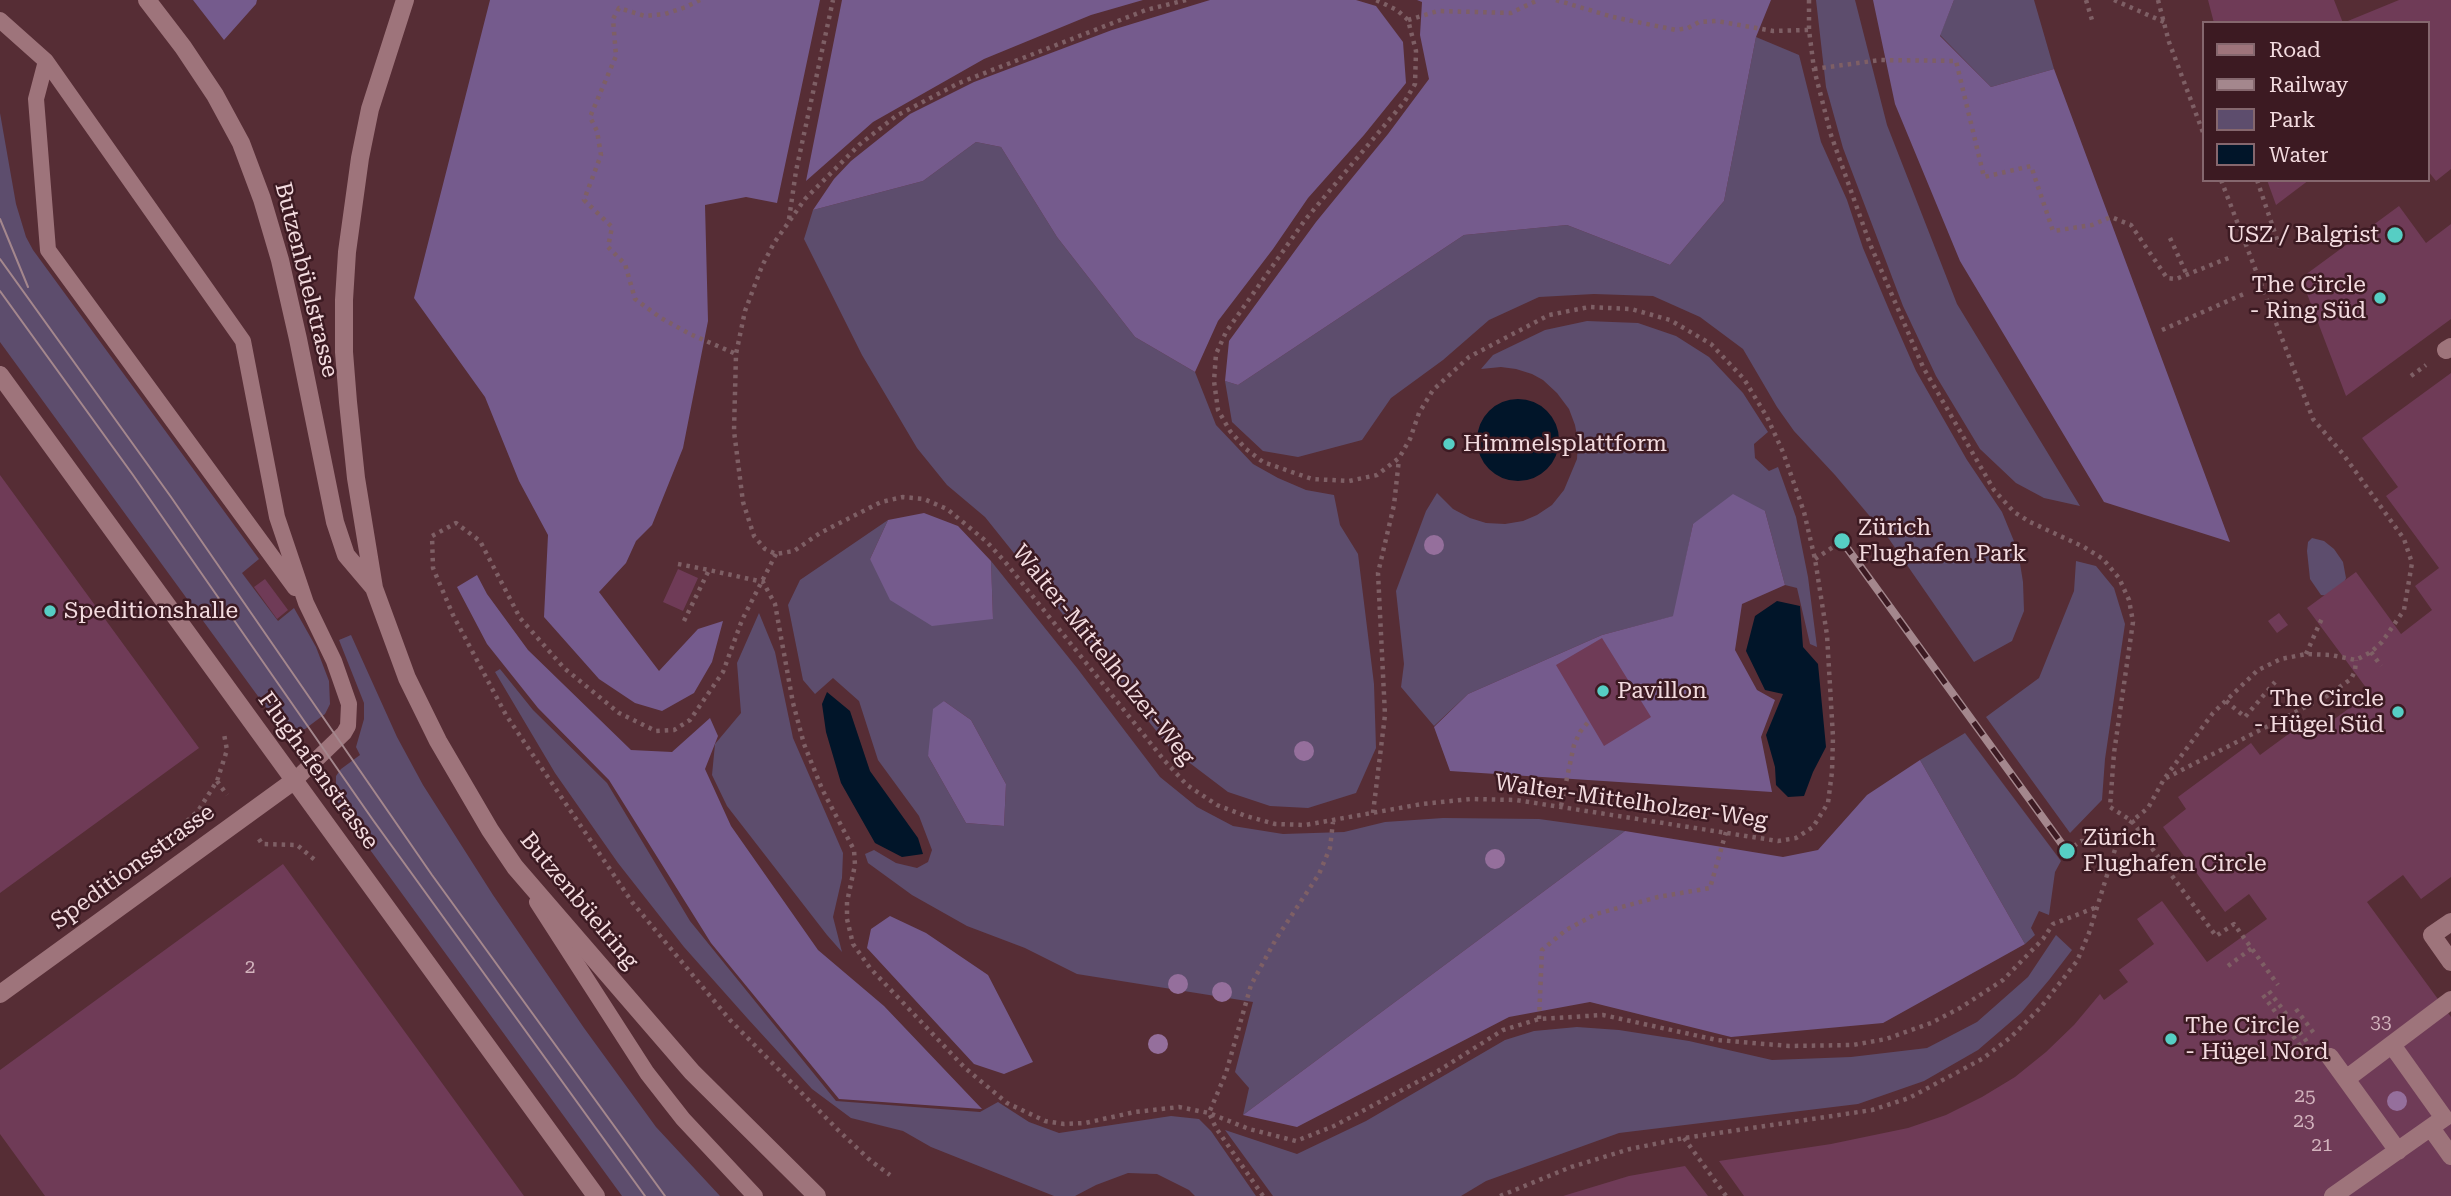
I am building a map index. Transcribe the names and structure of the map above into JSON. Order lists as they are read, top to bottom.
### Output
{
  "streets": {
    "main road": [
      "Butzenbüelstrasse",
      "Flughafenstrasse",
      "Speditionsstrasse",
      "Butzenbüelring"
    ],
    "path": ["Walter-Mittelholzer-Weg"]
  },
  "crossings": [
    ["Butzenbüelstrasse", "Butzenbüelring"],
    ["Flughafenstrasse", "Speditionsstrasse"]
  ],
  "places": [
    "USZ / Balgrist",
    "The Circle - Ring Süd",
    "Himmelsplattform",
    "Zürich Flughafen Park",
    "Speditionshalle",
    "Pavillon",
    "The Circle - Hügel Süd",
    "Zürich Flughafen Circle",
    "The Circle - Hügel Nord"
  ],
  "house_numbers": [
    "2",
    "33",
    "25",
    "23",
    "21"
  ],
  "legend": [
    "Road",
    "Railway",
    "Park",
    "Water"
  ]
}
